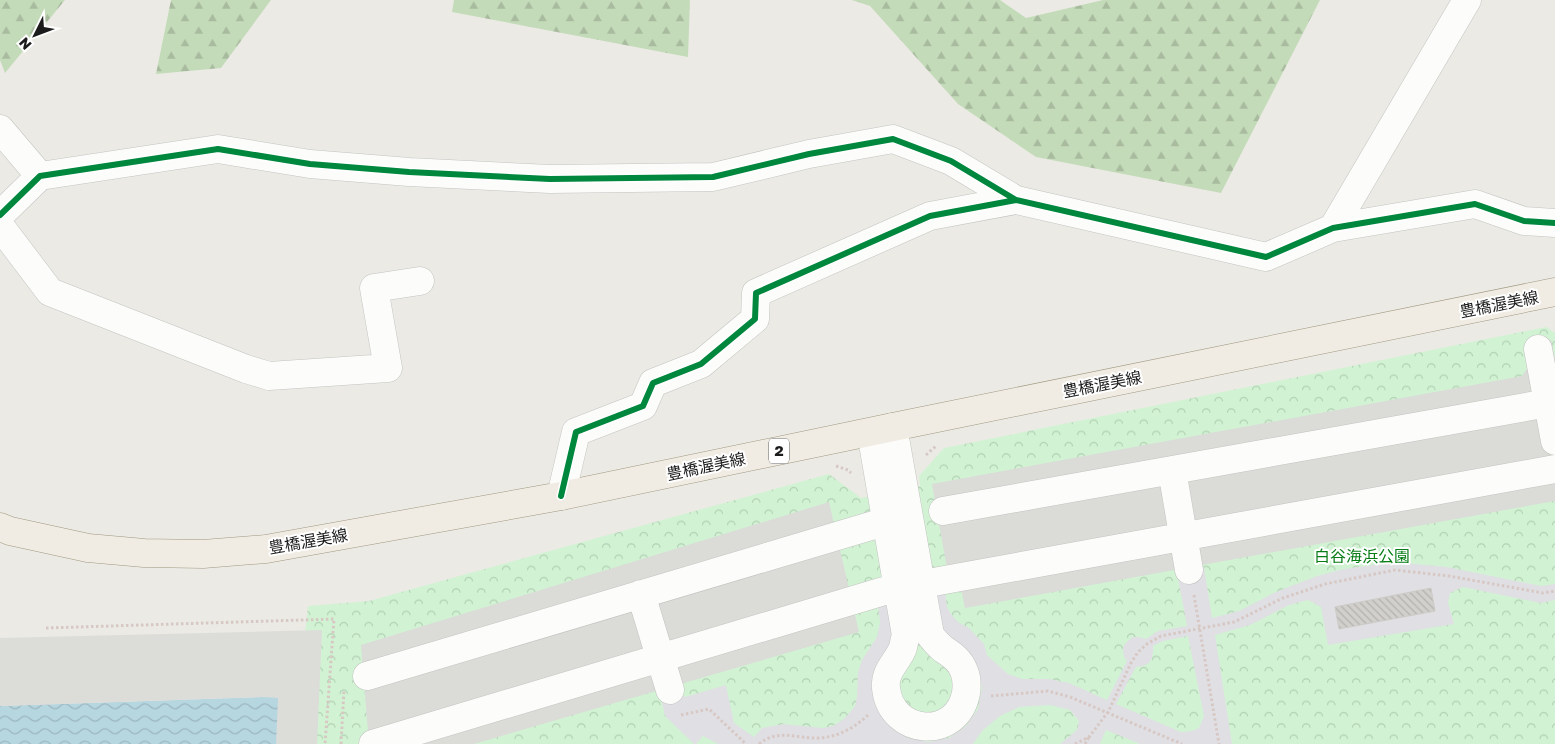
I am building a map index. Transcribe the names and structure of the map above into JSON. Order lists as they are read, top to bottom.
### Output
{
  "streets": {
    "main road": ["豊橋渥美線", "2"]
  },
  "parks": ["白谷海浜公園"],
  "north": "bottom left"
}
